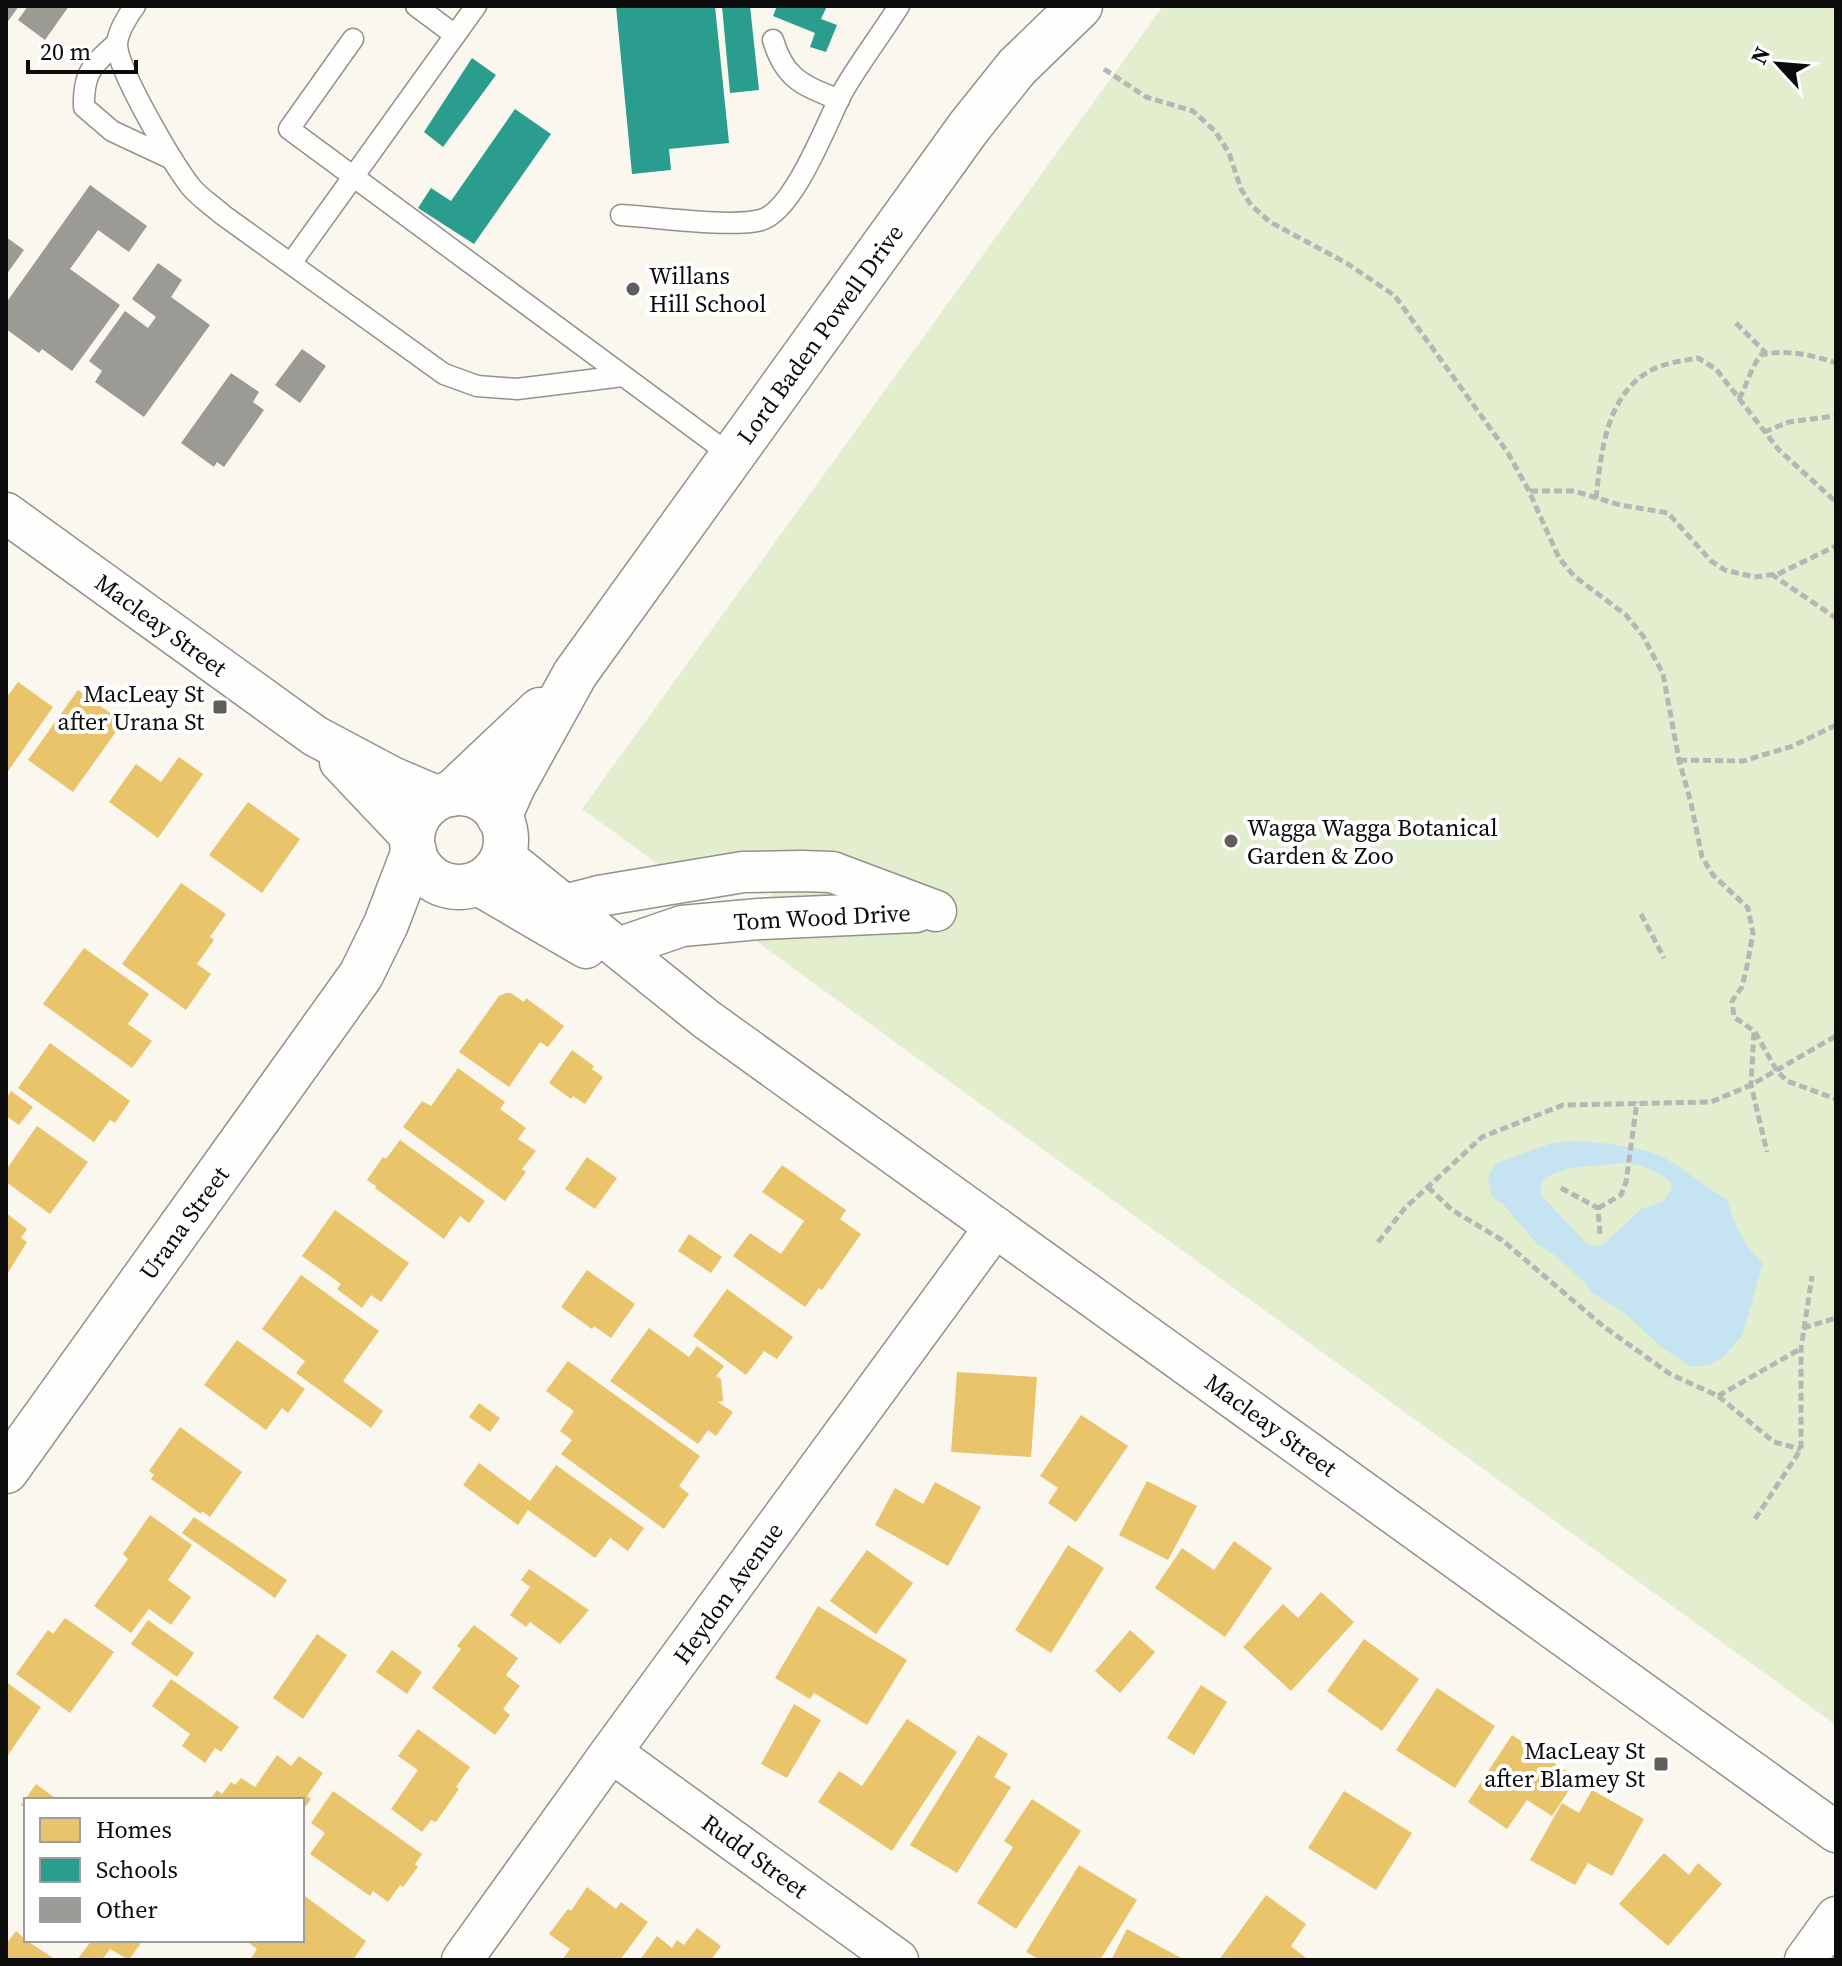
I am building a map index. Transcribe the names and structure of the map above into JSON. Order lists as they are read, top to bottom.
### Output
{
  "streets": {
    "street": [
      "Lord Baden Powell Drive",
      "Macleay Street",
      "Tom Wood Drive",
      "Urana Street",
      "Heydon Avenue",
      "Rudd Street"
    ]
  },
  "crossings": [
    ["Lord Baden Powell Drive", "Macleay Street"],
    ["Lord Baden Powell Drive", "Urana Street"],
    ["Macleay Street", "Tom Wood Drive"],
    ["Macleay Street", "Urana Street"],
    ["Macleay Street", "Heydon Avenue"],
    ["Heydon Avenue", "Rudd Street"]
  ],
  "places": {
    "other": ["Willans Hill School", "Wagga Wagga Botanical Garden & Zoo"],
    "transit": ["MacLeay St after Urana St", "MacLeay St after Blamey St"]
  },
  "legend": ["Homes", "Schools", "Other"],
  "scale_bar": "20 m",
  "north": "top left"
}
